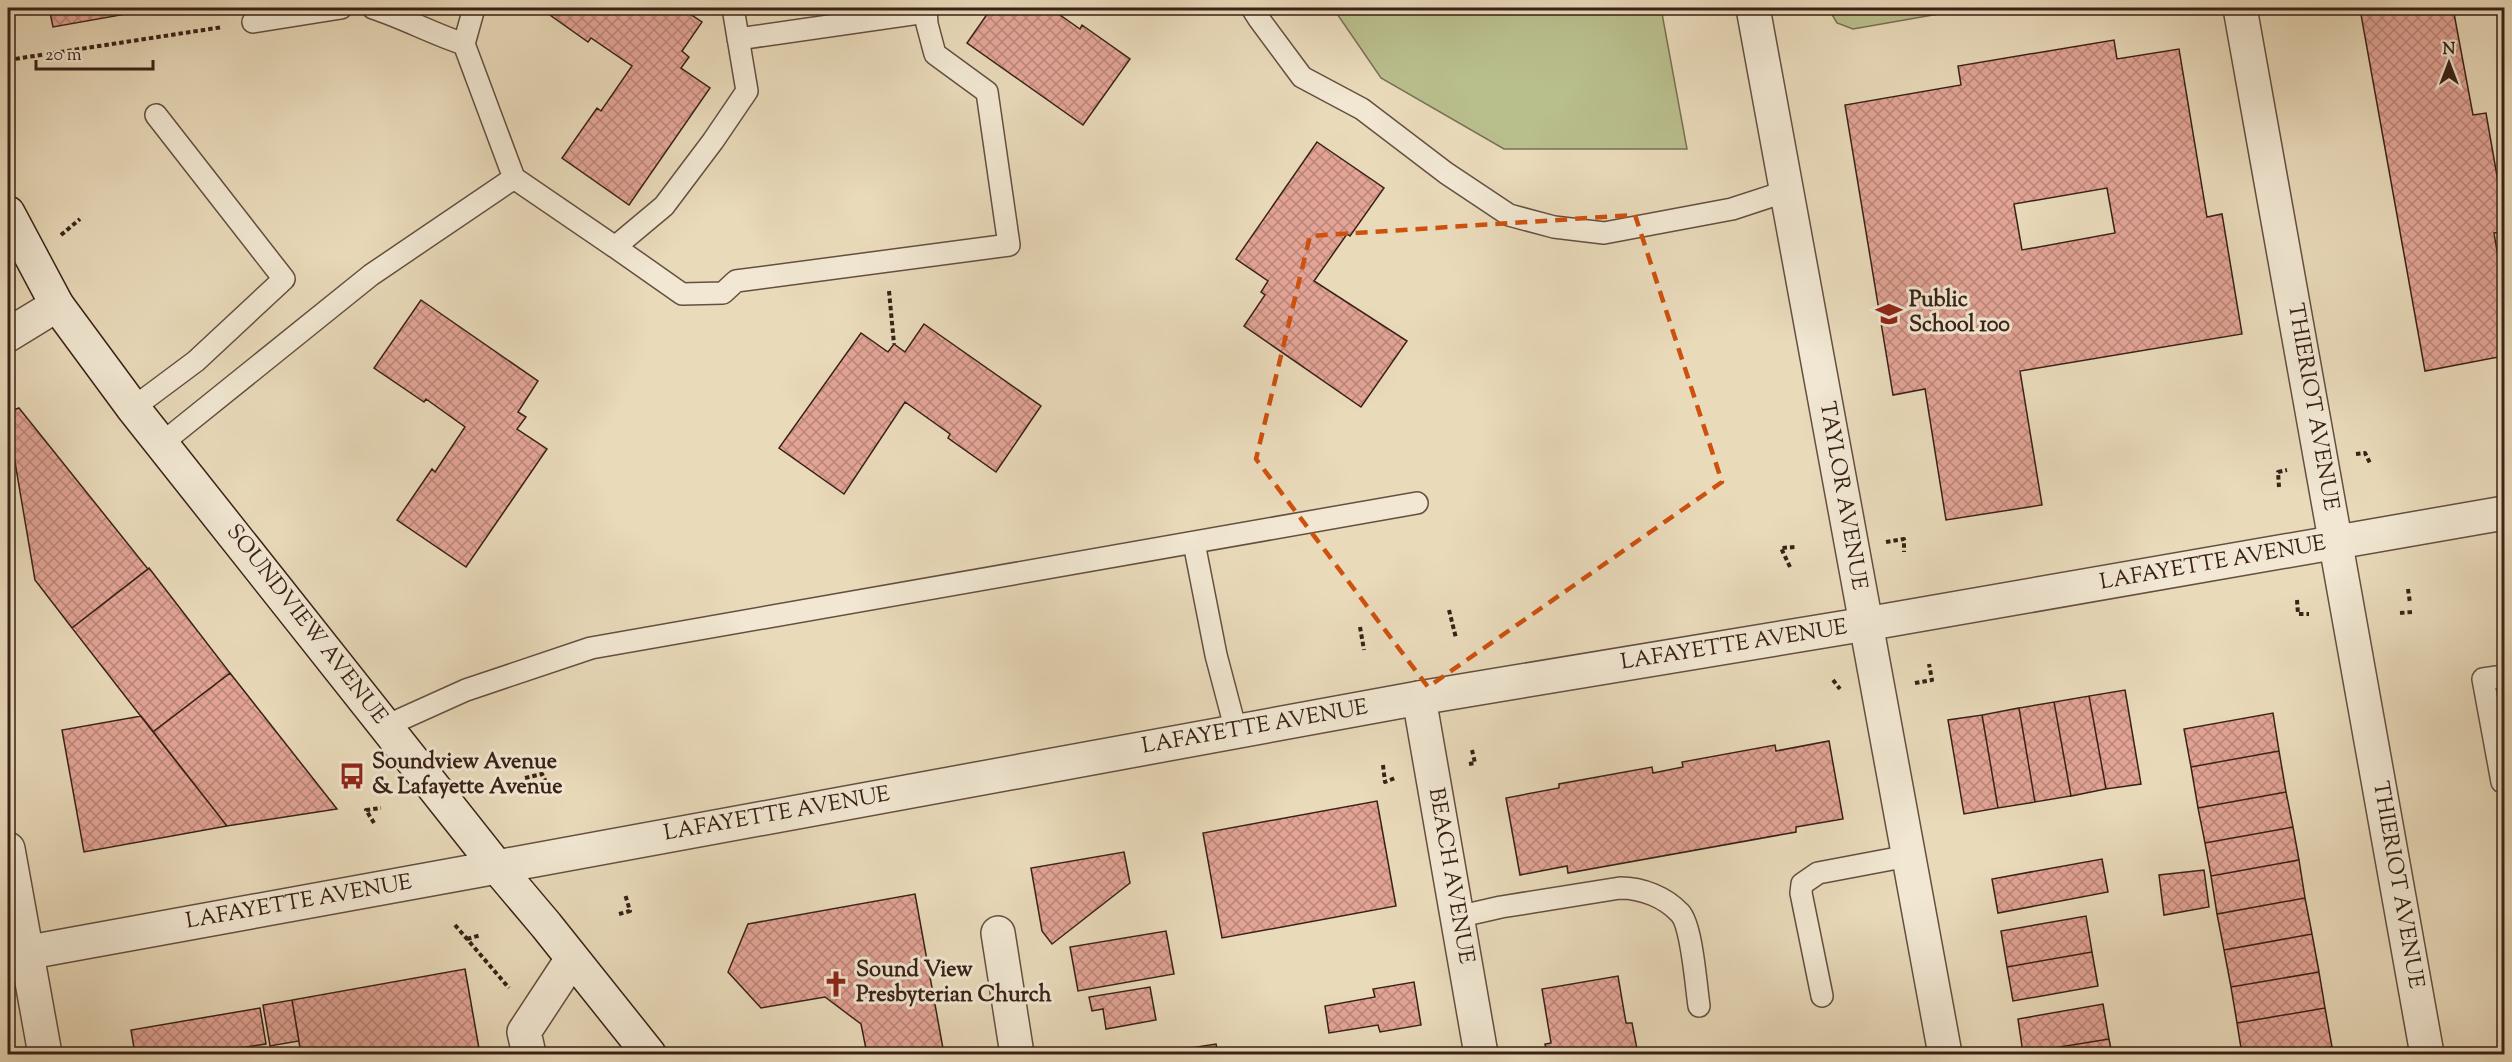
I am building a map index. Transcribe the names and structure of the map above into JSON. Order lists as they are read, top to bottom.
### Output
{
  "streets": {
    "street": [
      "THIERIOT AVENUE",
      "TAYLOR AVENUE",
      "LAFAYETTE AVENUE",
      "SOUNDVIEW AVENUE",
      "BEACH AVENUE"
    ]
  },
  "crossings": [
    ["THIERIOT AVENUE", "LAFAYETTE AVENUE"],
    ["TAYLOR AVENUE", "LAFAYETTE AVENUE"],
    ["LAFAYETTE AVENUE", "SOUNDVIEW AVENUE"],
    ["LAFAYETTE AVENUE", "BEACH AVENUE"]
  ],
  "places": {
    "school or university": ["Public School 100"],
    "bus stop": ["Soundview Avenue & Lafayette Avenue"],
    "church": ["Sound View Presbyterian Church"]
  },
  "scale_bar": "20 m",
  "north": "top"
}
